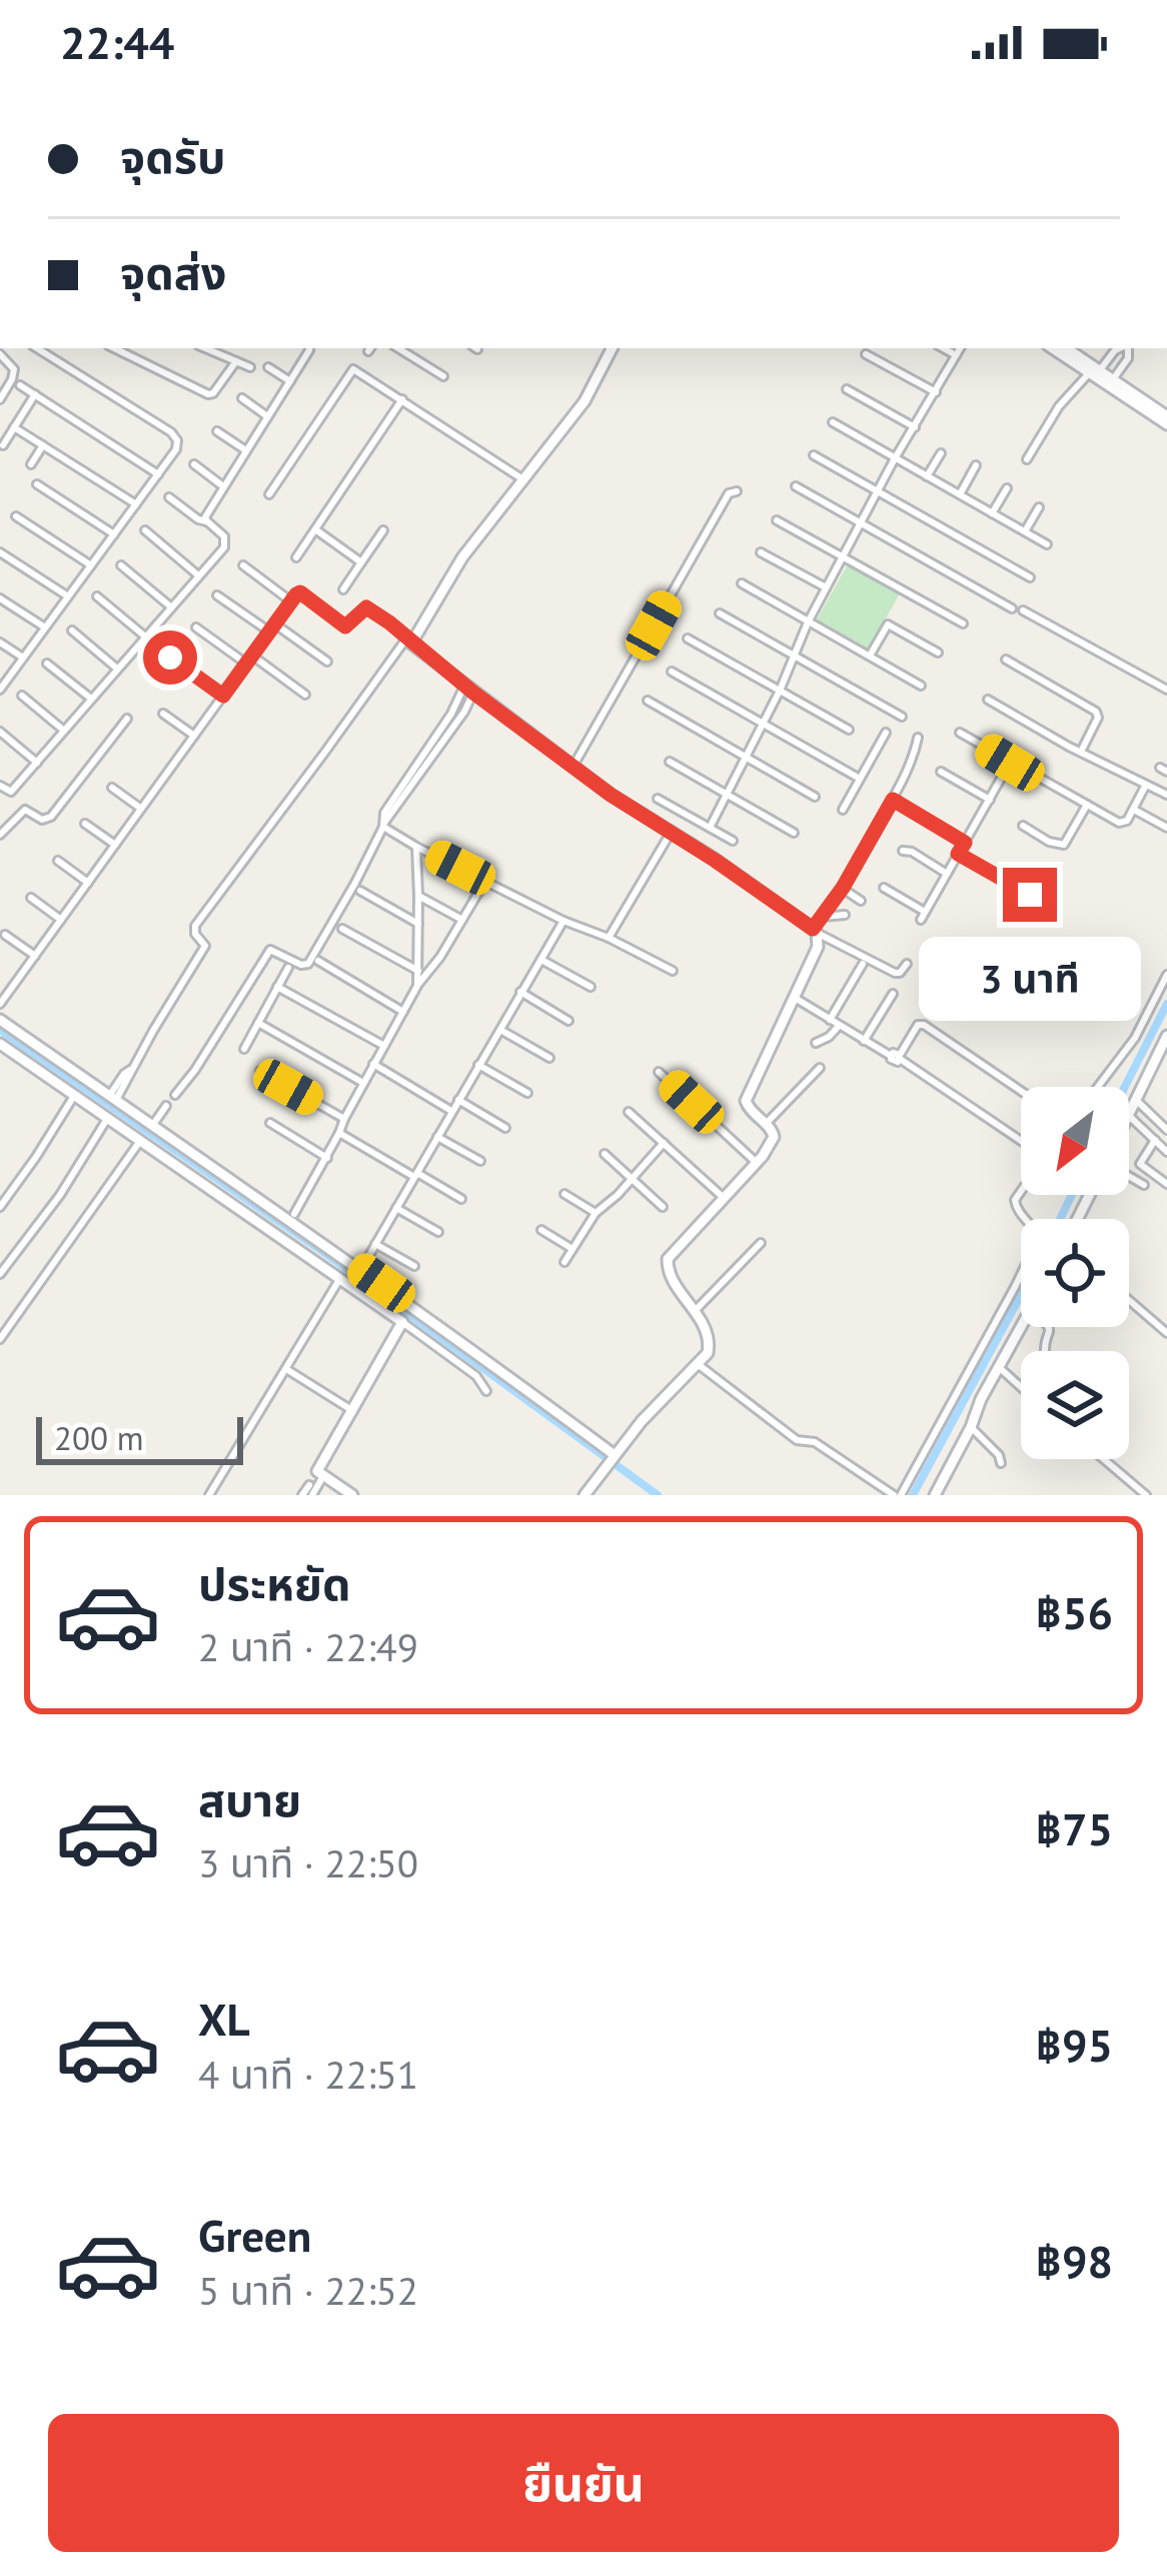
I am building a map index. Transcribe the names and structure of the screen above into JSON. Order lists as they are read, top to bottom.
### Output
{
  "scale_bar": "200 m",
  "north": "bottom left",
  "page": {
    "status": "22:44",
    "banner": ["จุดรับ", "จุดส่ง"],
    "bubble": "3 นาที",
    "scale": "200 m",
    "list": [
      {
        "name": "ประหยัด",
        "note": "2 นาที · 22:49",
        "value": "฿56"
      },
      {
        "name": "สบาย",
        "note": "3 นาที · 22:50",
        "value": "฿75"
      },
      {
        "name": "XL",
        "note": "4 นาที · 22:51",
        "value": "฿95"
      },
      {
        "name": "Green",
        "note": "5 นาที · 22:52",
        "value": "฿98"
      }
    ],
    "buttons": "ยืนยัน"
  }
}
